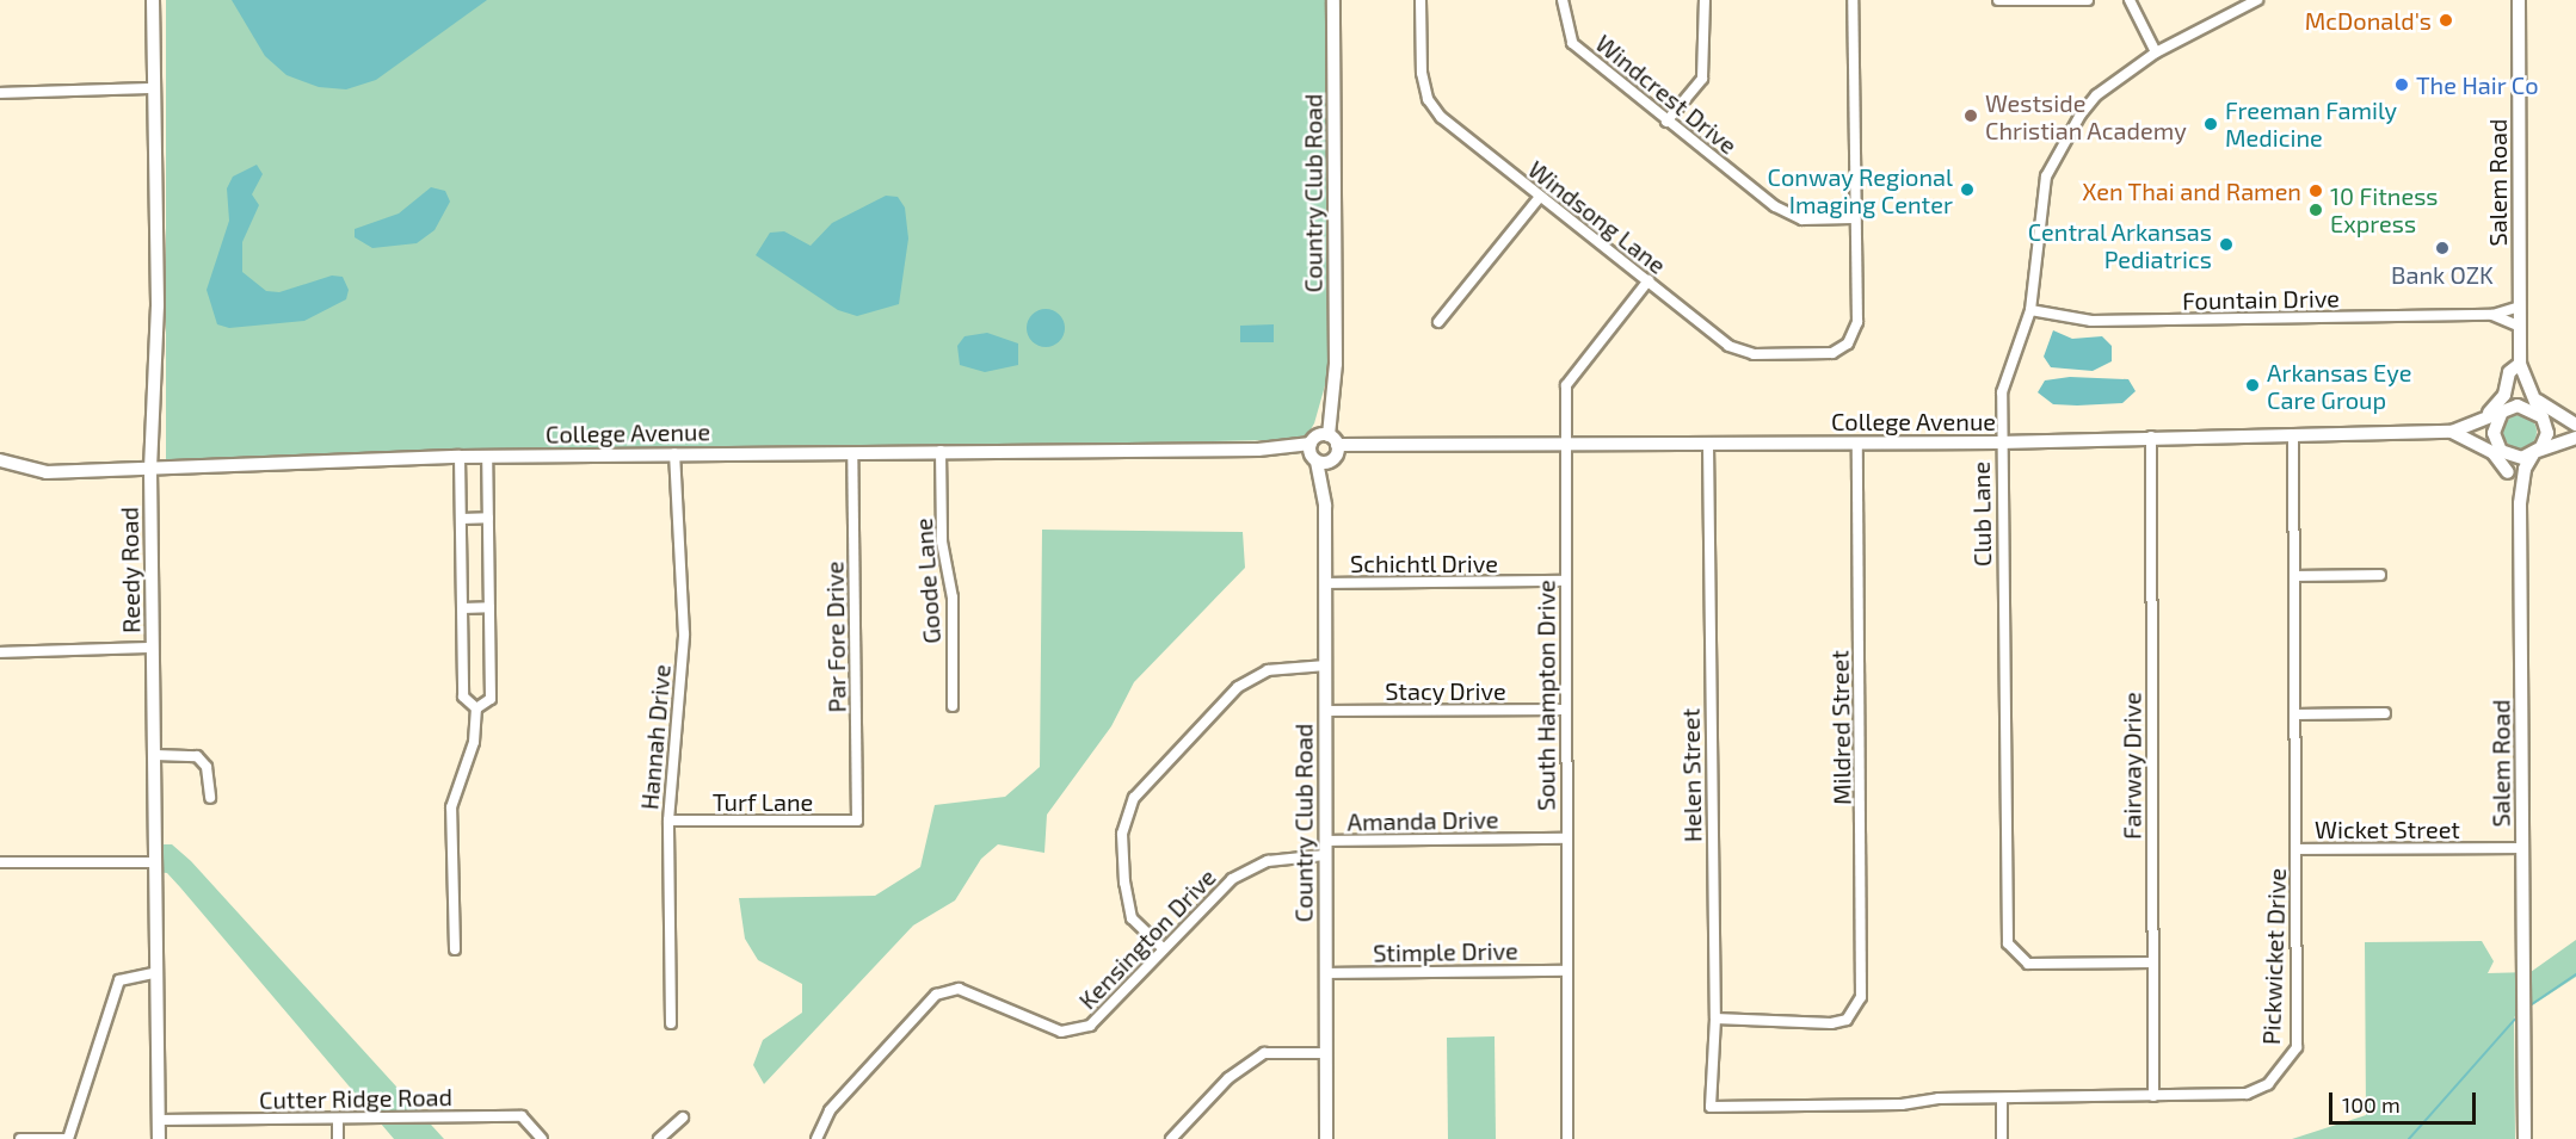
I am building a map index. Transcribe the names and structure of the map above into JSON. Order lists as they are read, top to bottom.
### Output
{
  "streets": {
    "street": [
      "Windcrest Drive",
      "Salem Road",
      "Country Club Road",
      "Windsong Lane",
      "Fountain Drive",
      "College Avenue",
      "Club Lane",
      "Schichtl Drive",
      "Reedy Road",
      "Goode Lane",
      "Par Fore Drive",
      "Stacy Drive",
      "South Hampton Drive",
      "Mildred Street",
      "Hannah Drive",
      "Fairway Drive",
      "Helen Street",
      "Turf Lane",
      "Amanda Drive",
      "Wicket Street",
      "Kensington Drive",
      "Stimple Drive",
      "Pickwicket Drive",
      "Cutter Ridge Road"
    ]
  },
  "crossings": [
    ["Windcrest Drive", "Windsong Lane"],
    ["Salem Road", "Fountain Drive"],
    ["Salem Road", "College Avenue"],
    ["Salem Road", "Wicket Street"],
    ["Country Club Road", "College Avenue"],
    ["Country Club Road", "Schichtl Drive"],
    ["Country Club Road", "Stacy Drive"],
    ["Country Club Road", "Amanda Drive"],
    ["Country Club Road", "Kensington Drive"],
    ["Country Club Road", "Stimple Drive"],
    ["Windsong Lane", "South Hampton Drive"],
    ["Fountain Drive", "Club Lane"],
    ["College Avenue", "Club Lane"],
    ["College Avenue", "Reedy Road"],
    ["College Avenue", "Goode Lane"],
    ["College Avenue", "Par Fore Drive"],
    ["College Avenue", "South Hampton Drive"],
    ["College Avenue", "Mildred Street"],
    ["College Avenue", "Hannah Drive"],
    ["College Avenue", "Fairway Drive"],
    ["College Avenue", "Helen Street"],
    ["College Avenue", "Pickwicket Drive"],
    ["Club Lane", "Fairway Drive"],
    ["Schichtl Drive", "South Hampton Drive"],
    ["Reedy Road", "Cutter Ridge Road"],
    ["Par Fore Drive", "Turf Lane"],
    ["Stacy Drive", "South Hampton Drive"],
    ["South Hampton Drive", "Amanda Drive"],
    ["South Hampton Drive", "Stimple Drive"],
    ["Mildred Street", "Helen Street"],
    ["Hannah Drive", "Turf Lane"],
    ["Fairway Drive", "Pickwicket Drive"],
    ["Helen Street", "Pickwicket Drive"],
    ["Wicket Street", "Pickwicket Drive"]
  ],
  "places": [
    "McDonald's",
    "The Hair Co",
    "Westside Christian Academy",
    "Freeman Family Medicine",
    "Conway Regional Imaging Center",
    "Xen Thai and Ramen",
    "10 Fitness Express",
    "Central Arkansas Pediatrics",
    "Bank OZK",
    "Arkansas Eye Care Group"
  ],
  "scale_bar": "100 m"
}
